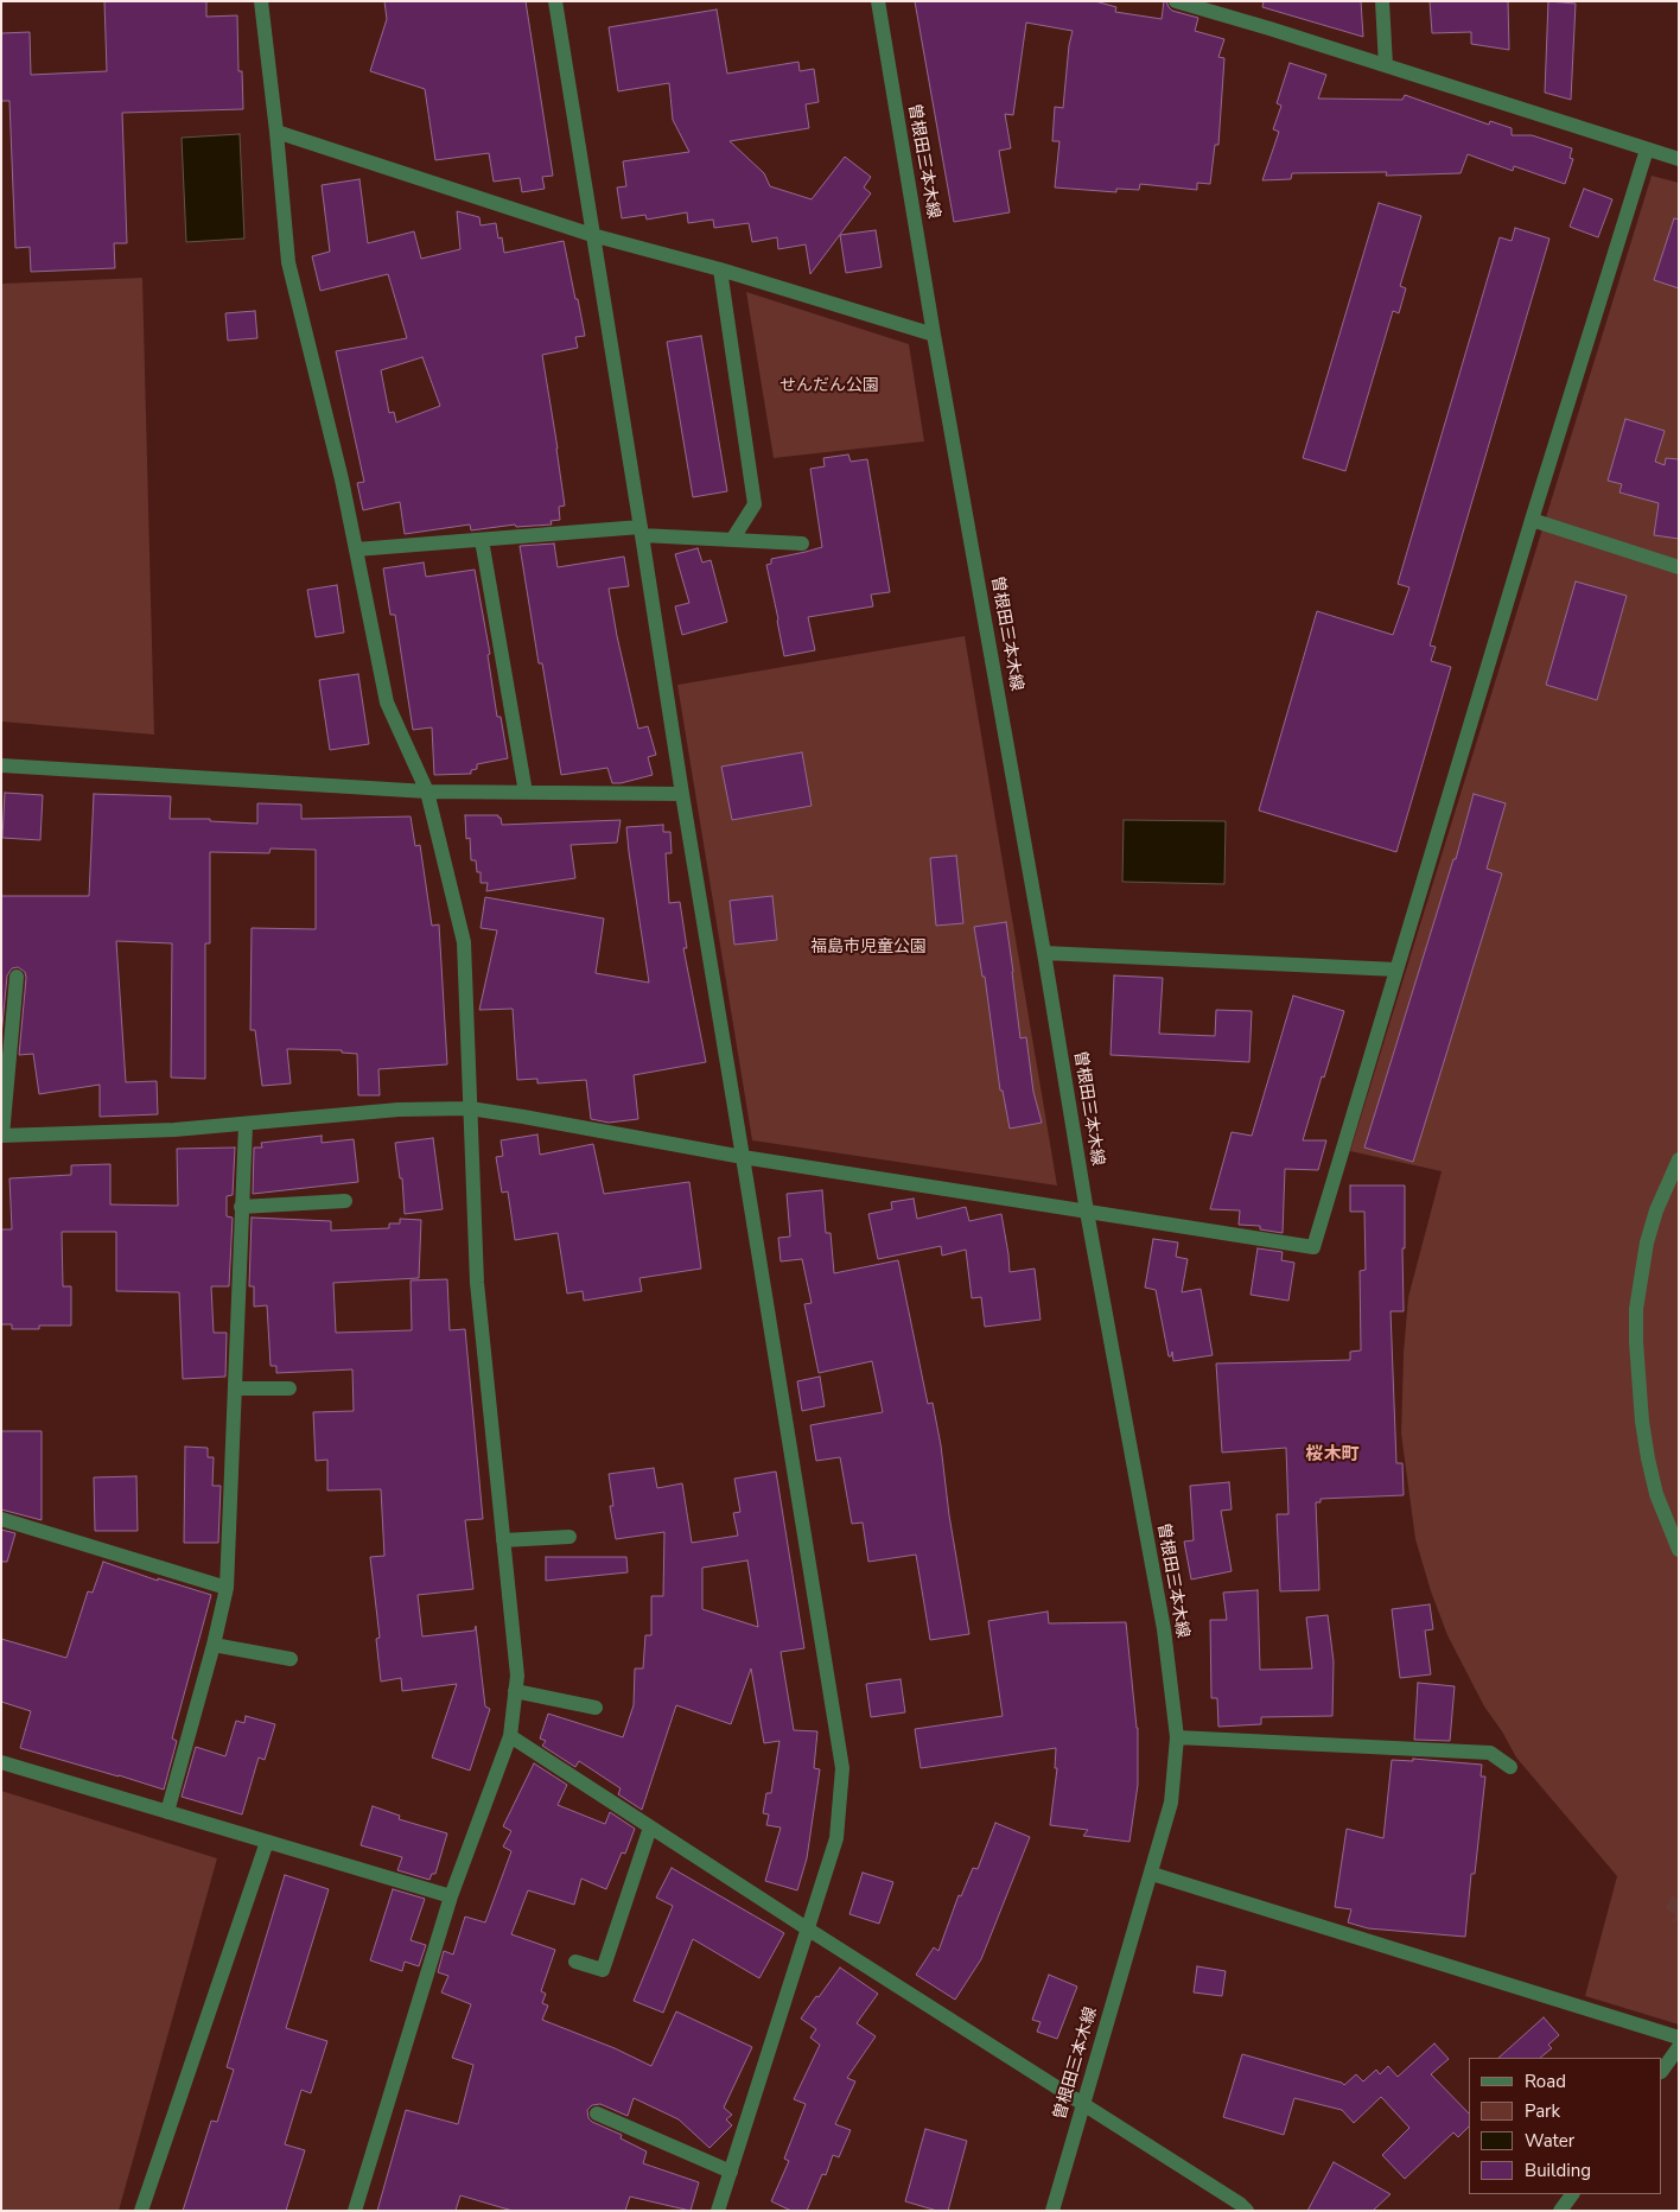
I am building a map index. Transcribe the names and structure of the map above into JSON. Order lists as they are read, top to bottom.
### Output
{
  "streets": {
    "street": ["曽根田三本木線"]
  },
  "districts": ["桜木町"],
  "parks": ["せんだん公園", "福島市児童公園"],
  "legend": [
    "Road",
    "Park",
    "Water",
    "Building"
  ]
}
